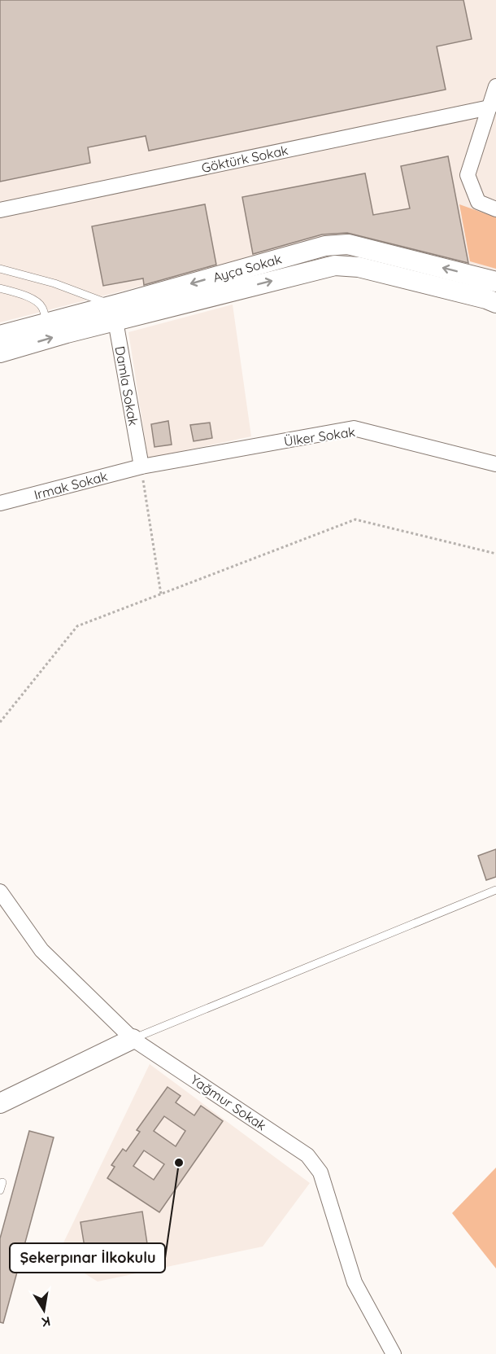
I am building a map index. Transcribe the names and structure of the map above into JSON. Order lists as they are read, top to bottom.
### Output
{
  "streets": {
    "street": [
      "Göktürk Sokak",
      "Ayça Sokak",
      "Damla Sokak",
      "Ülker Sokak",
      "Irmak Sokak",
      "Yağmur Sokak"
    ]
  },
  "crossings": [
    ["Ayça Sokak", "Damla Sokak"],
    ["Damla Sokak", "Ülker Sokak"],
    ["Damla Sokak", "Irmak Sokak"],
    ["Ülker Sokak", "Irmak Sokak"]
  ],
  "places": ["Şekerpınar İlkokulu"],
  "north": "bottom"
}
